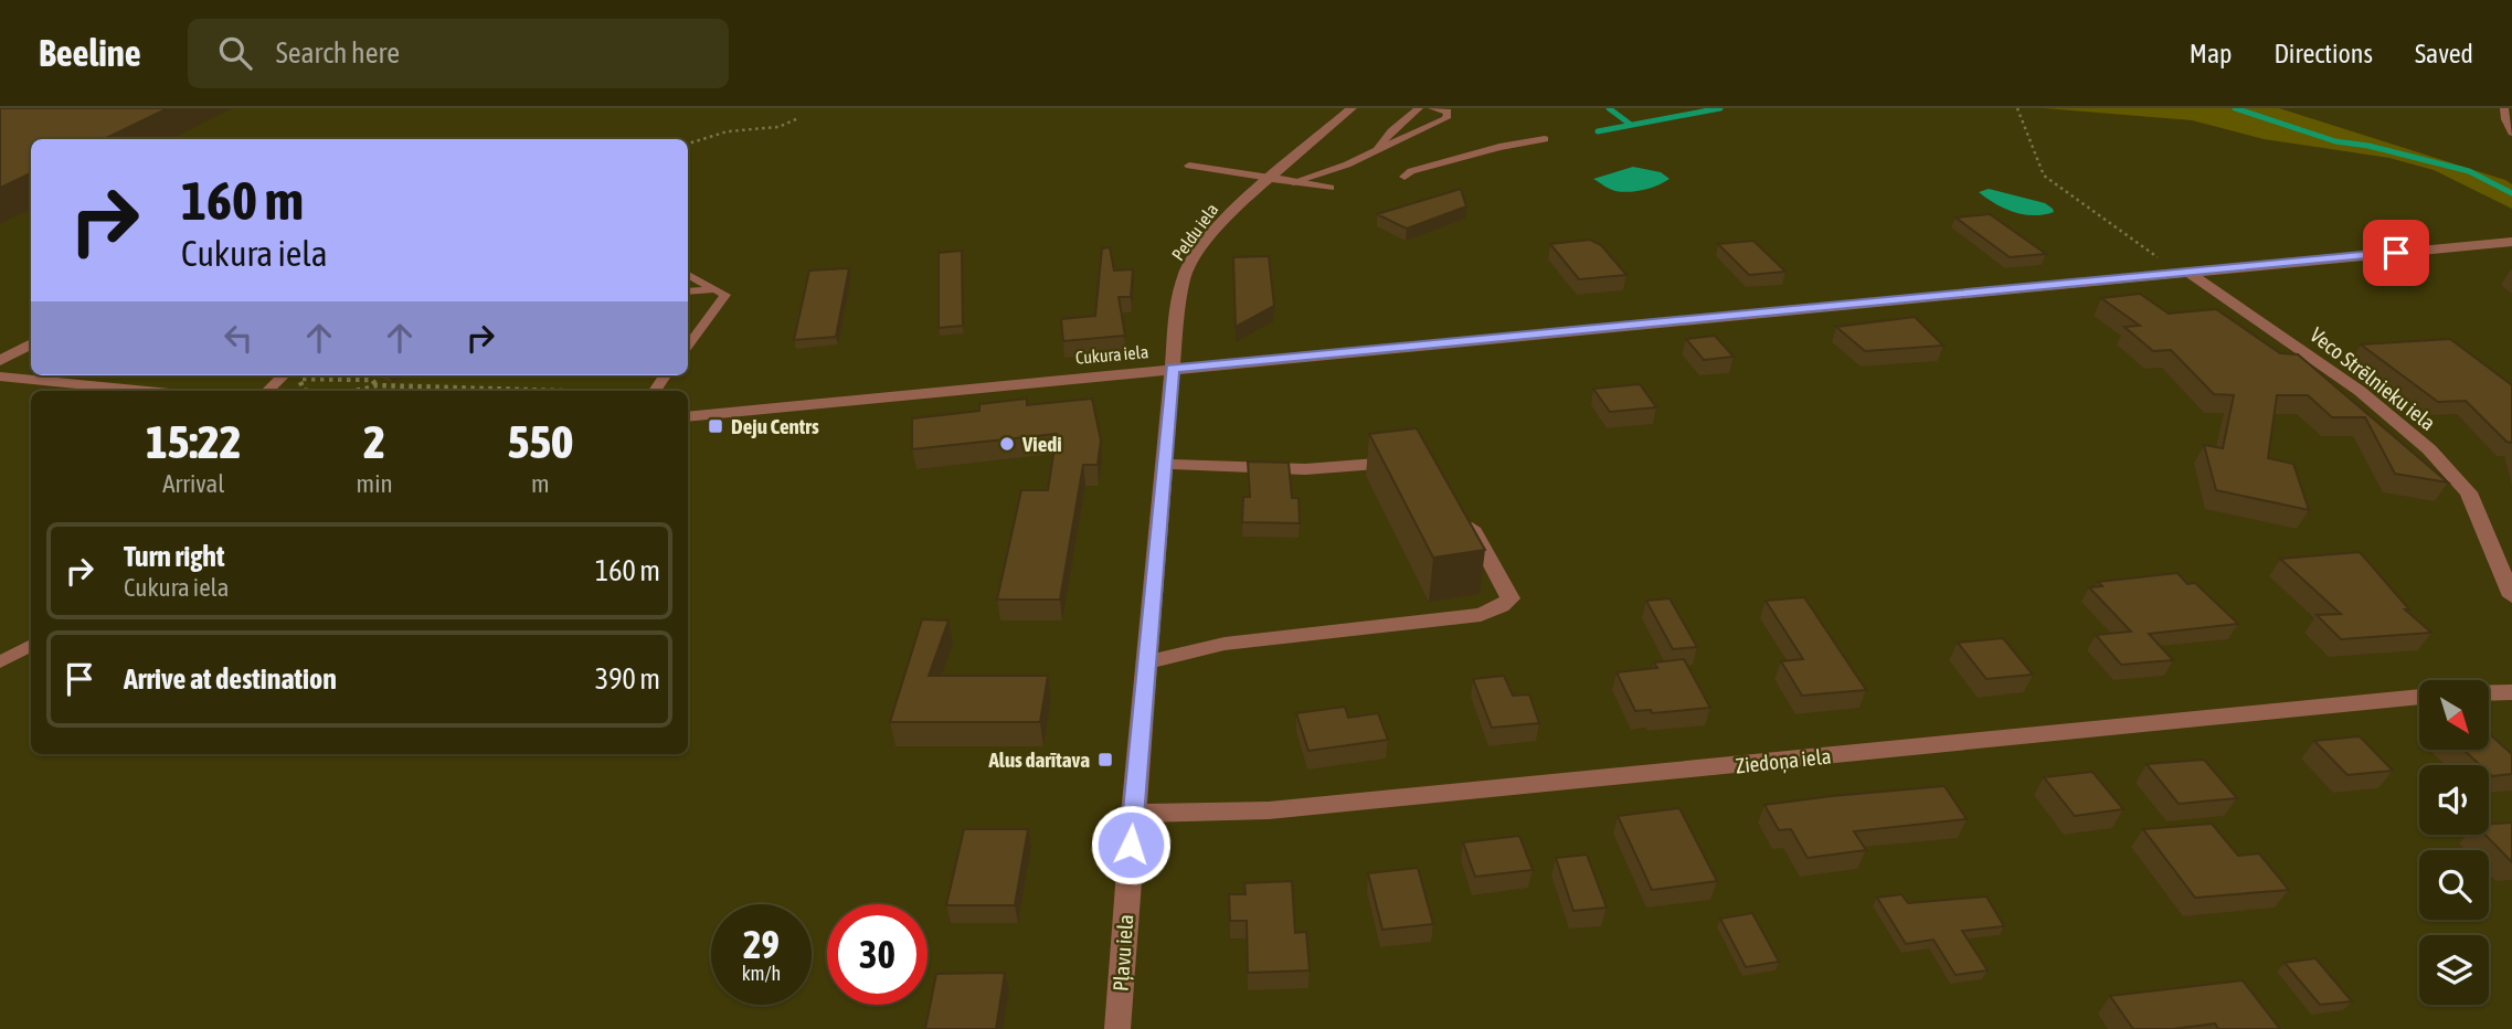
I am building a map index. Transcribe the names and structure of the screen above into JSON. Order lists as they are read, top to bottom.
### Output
{
  "streets": {
    "street": [
      "Peldu iela",
      "Cukura iela",
      "Veco Strēlnieku iela",
      "Ziedoņa iela",
      "Pļavu iela"
    ]
  },
  "crossings": [
    ["Peldu iela", "Cukura iela"],
    ["Peldu iela", "Pļavu iela"],
    ["Cukura iela", "Veco Strēlnieku iela"],
    ["Cukura iela", "Pļavu iela"],
    ["Ziedoņa iela", "Pļavu iela"]
  ],
  "places": {
    "transit": ["Deju Centrs", "Alus darītava"],
    "other": ["Viedi"]
  },
  "north": "bottom right",
  "page": {
    "header": "Beeline",
    "search": "Search here",
    "nav": ["Map", "Directions", "Saved"],
    "turn": ["160 m", "Cukura iela"],
    "eta": [
      "15:22",
      "Arrival",
      "2",
      "min",
      "550",
      "m"
    ],
    "list": [
      {
        "name": "Turn right",
        "note": "Cukura iela",
        "value": "160 m"
      },
      {
        "name": "Arrive at destination",
        "value": "390 m"
      }
    ],
    "speed": "29 km/h",
    "limit": "30"
  }
}
